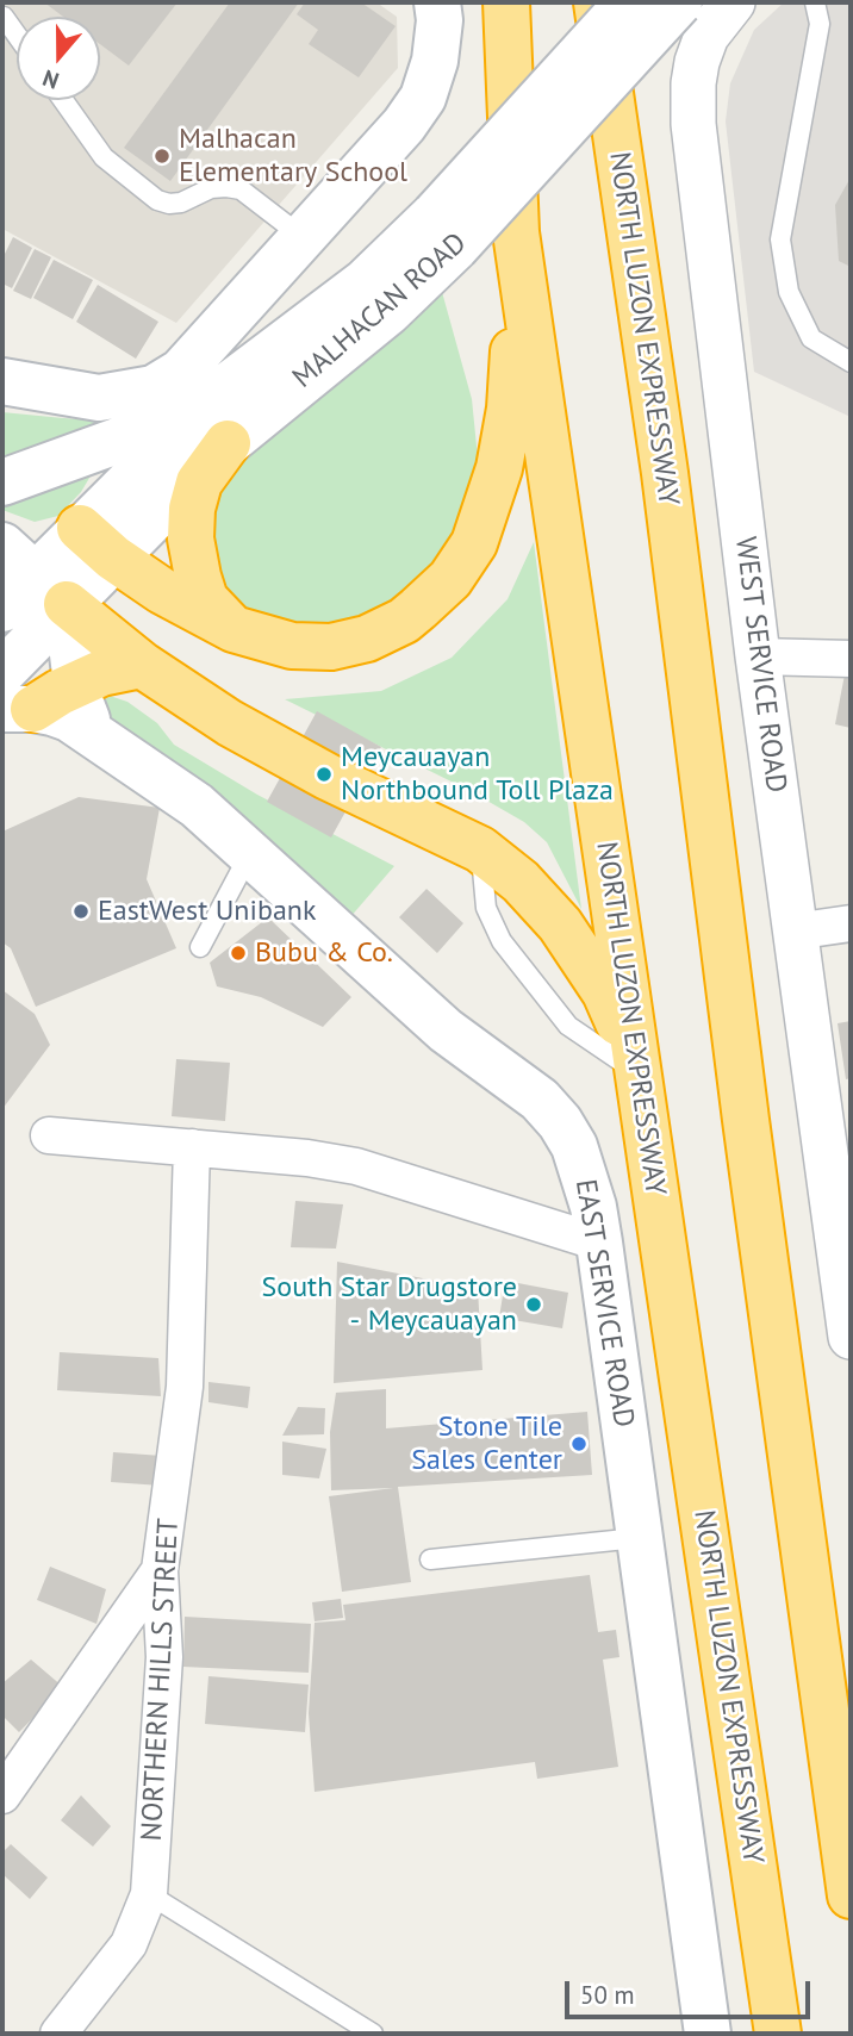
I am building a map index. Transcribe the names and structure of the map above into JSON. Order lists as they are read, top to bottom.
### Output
{
  "streets": {
    "highway": ["NORTH LUZON EXPRESSWAY"],
    "main road": ["MALHACAN ROAD", "EAST SERVICE ROAD"],
    "street": ["WEST SERVICE ROAD", "NORTHERN HILLS STREET"]
  },
  "crossings": [
    ["MALHACAN ROAD", "EAST SERVICE ROAD"]
  ],
  "places": [
    "Malhacan Elementary School",
    "Meycauayan Northbound Toll Plaza",
    "EastWest Unibank",
    "Bubu & Co.",
    "South Star Drugstore - Meycauayan",
    "Stone Tile Sales Center"
  ],
  "scale_bar": "50 m",
  "north": "bottom"
}
